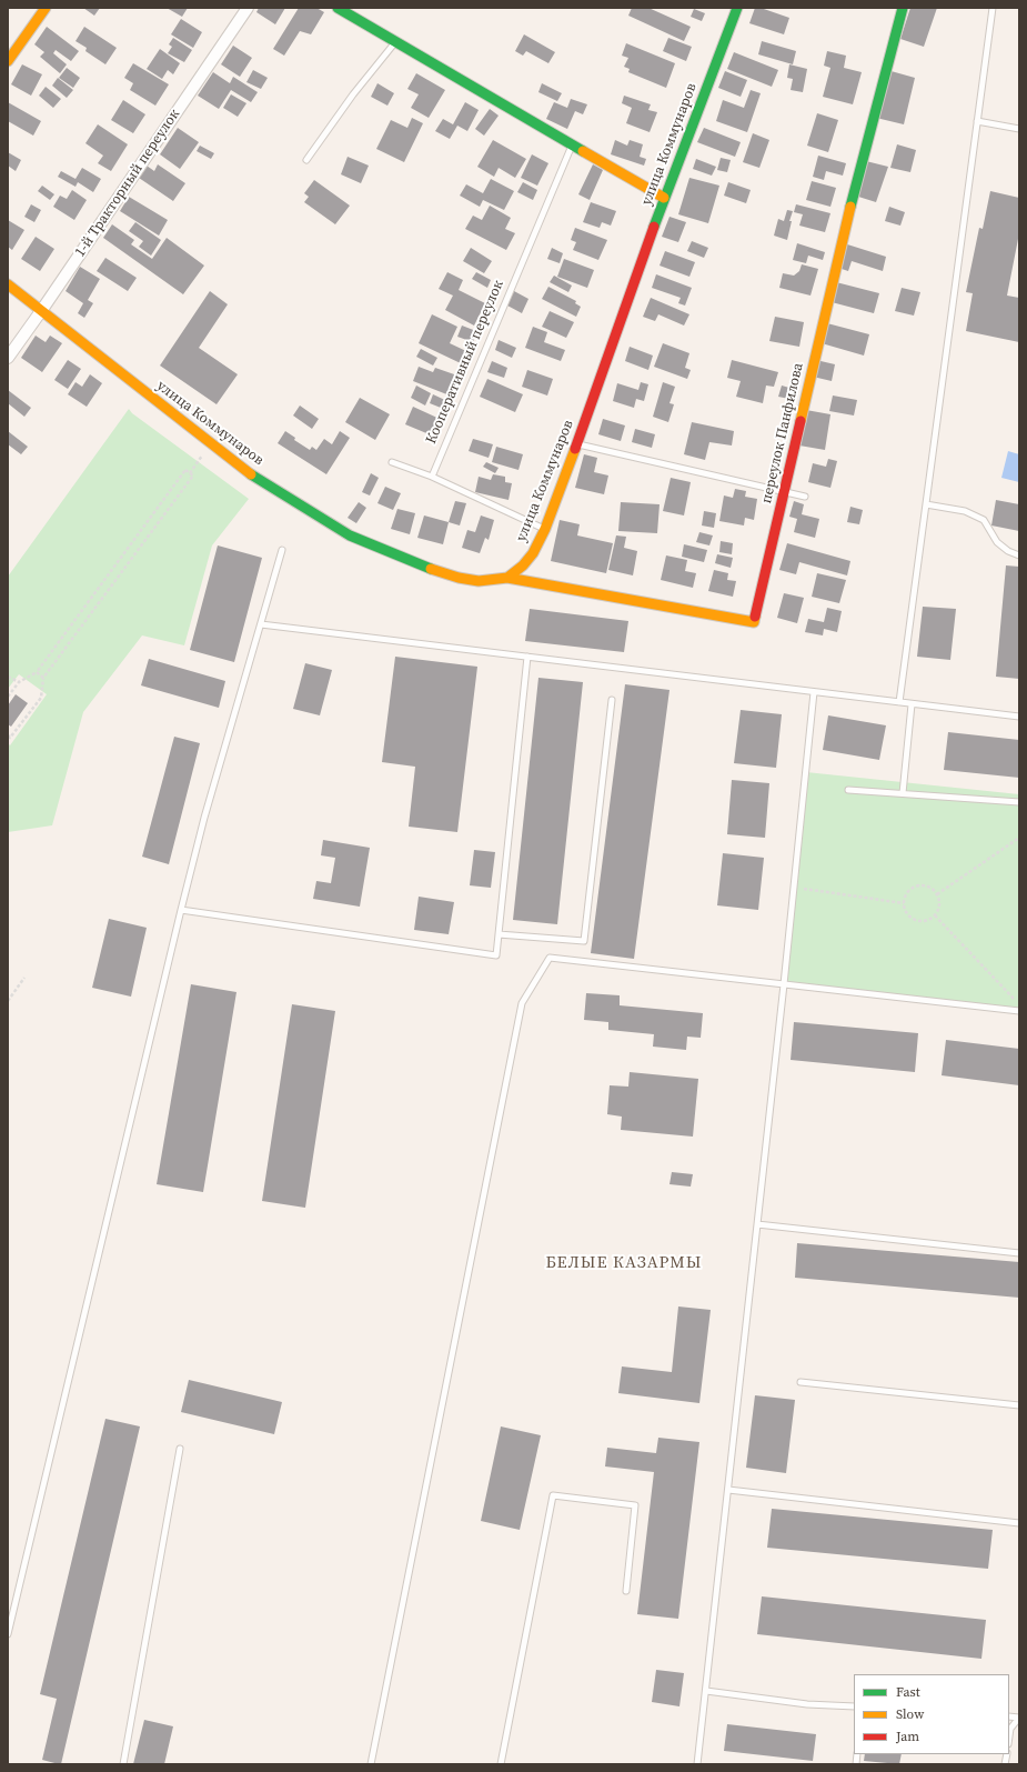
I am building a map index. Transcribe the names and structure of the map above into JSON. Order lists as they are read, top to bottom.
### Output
{
  "streets": {
    "street": ["улица Коммунаров", "1-й Тракторный переулок", "переулок Панфилова"],
    "lane": ["Кооперативный переулок"]
  },
  "crossings": [
    ["улица Коммунаров", "1-й Тракторный переулок"],
    ["улица Коммунаров", "переулок Панфилова"]
  ],
  "districts": ["БЕЛЫЕ КАЗАРМЫ"],
  "legend": ["Fast", "Slow", "Jam"]
}
